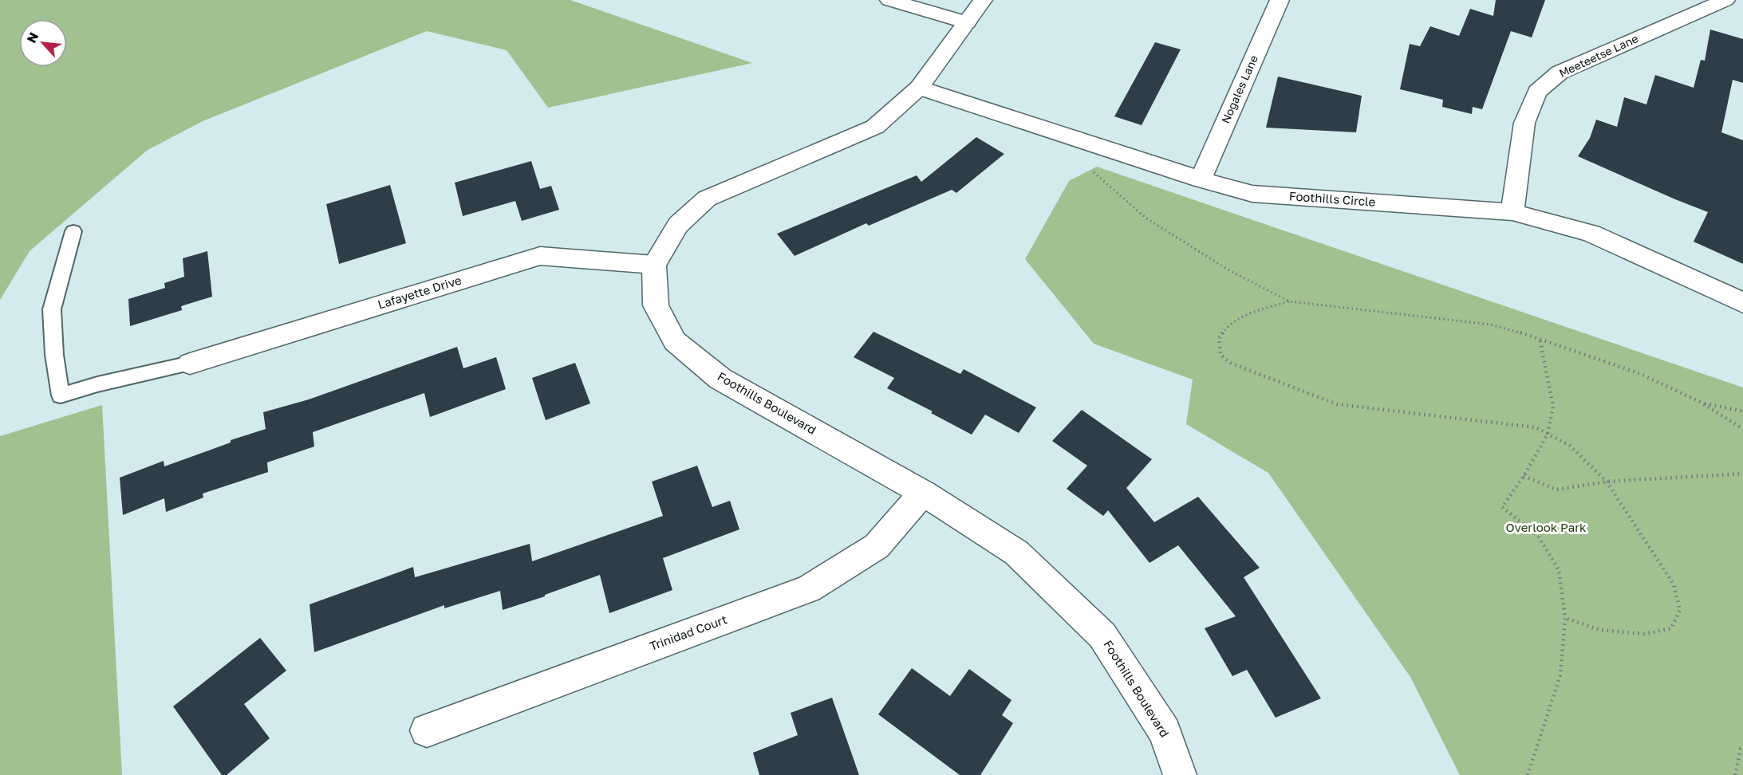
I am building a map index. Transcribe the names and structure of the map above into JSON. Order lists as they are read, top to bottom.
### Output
{
  "streets": {
    "street": [
      "Meeteetse Lane",
      "Nogales Lane",
      "Foothills Circle",
      "Lafayette Drive",
      "Foothills Boulevard",
      "Trinidad Court"
    ]
  },
  "crossings": [
    ["Meeteetse Lane", "Foothills Circle"],
    ["Nogales Lane", "Foothills Circle"],
    ["Lafayette Drive", "Foothills Boulevard"],
    ["Foothills Boulevard", "Trinidad Court"]
  ],
  "parks": ["Overlook Park"],
  "north": "top left"
}
